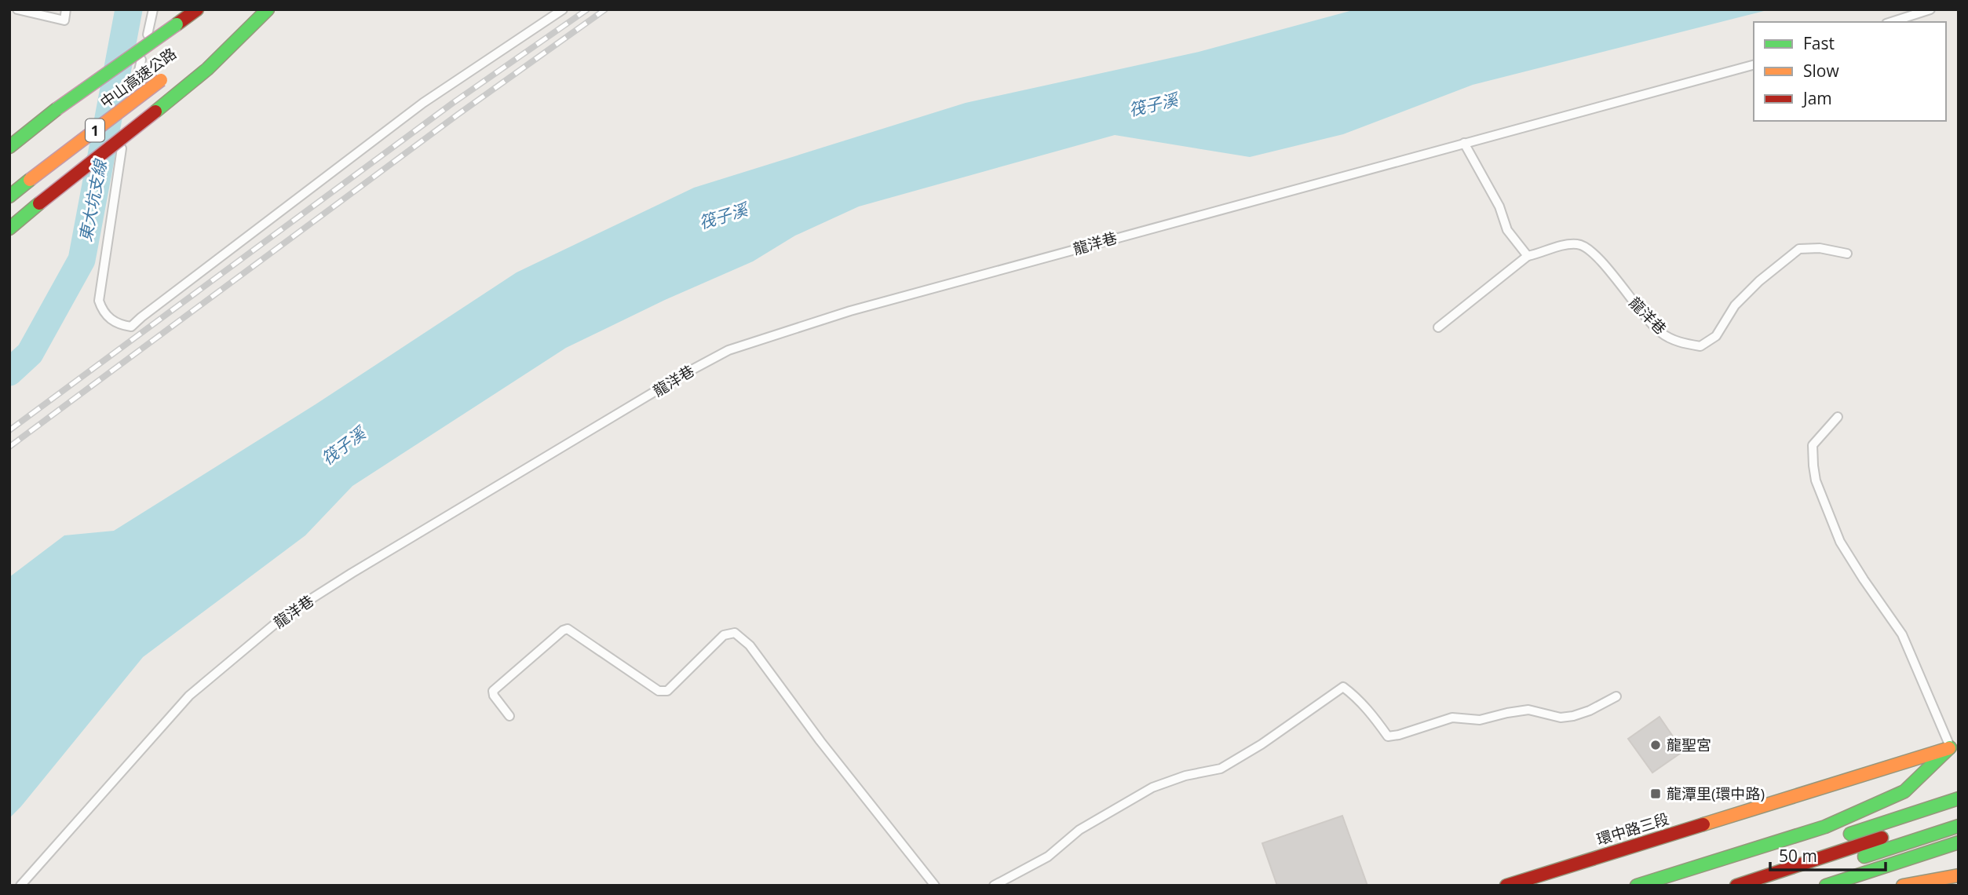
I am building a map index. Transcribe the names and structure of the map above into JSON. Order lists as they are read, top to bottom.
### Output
{
  "streets": {
    "main road": ["中山高速公路", "1", "環中路三段"],
    "lane": ["龍洋巷"]
  },
  "water": ["筏子溪", "東大坑支線"],
  "places": {
    "other": ["龍聖宮"],
    "transit": ["龍潭里(環中路)"]
  },
  "legend": ["Fast", "Slow", "Jam"],
  "scale_bar": "50 m"
}
